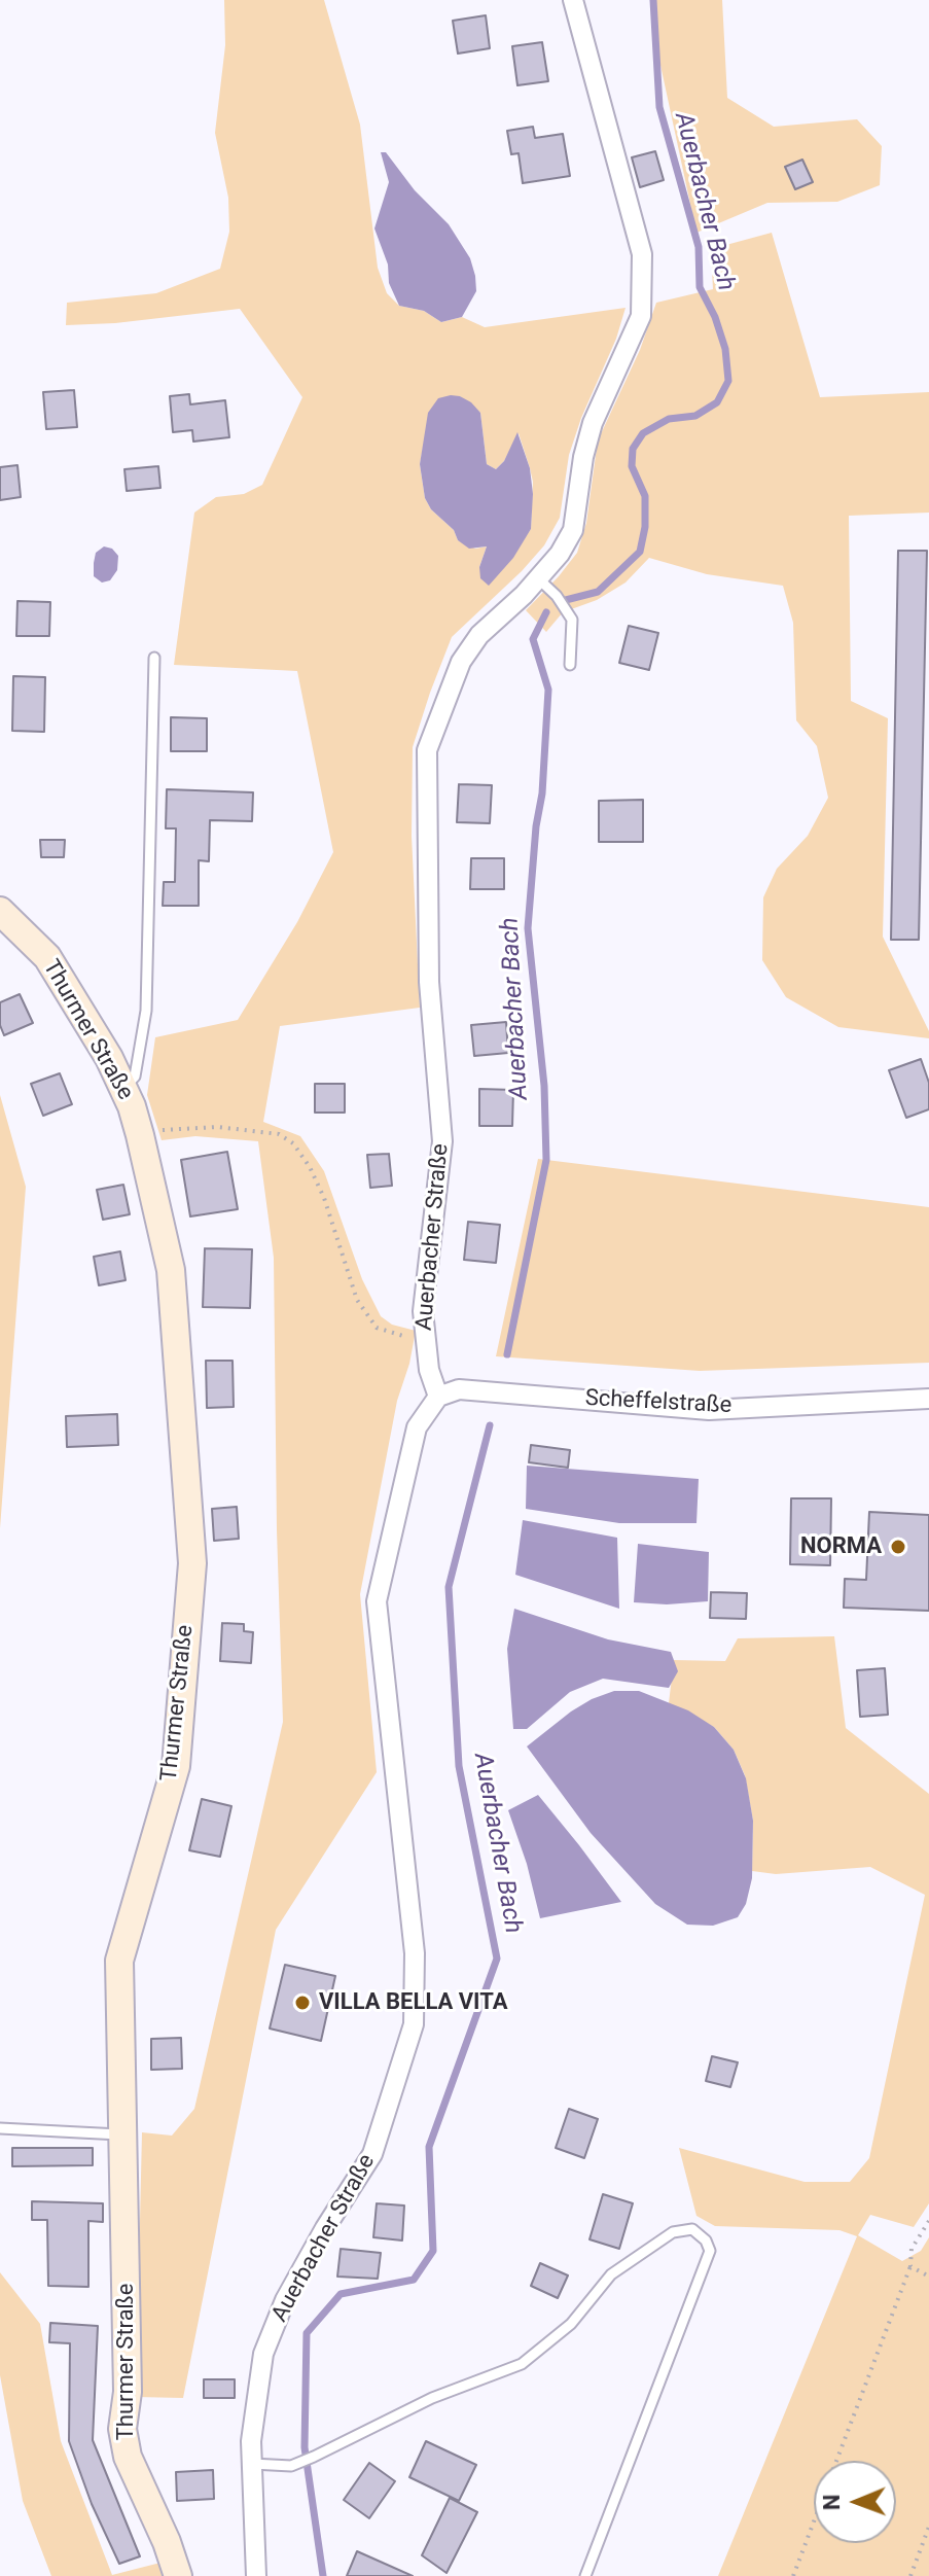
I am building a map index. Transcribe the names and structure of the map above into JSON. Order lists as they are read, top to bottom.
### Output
{
  "streets": {
    "street": ["Thurmer Straße", "Auerbacher Straße", "Scheffelstraße"]
  },
  "crossings": [
    ["Auerbacher Straße", "Scheffelstraße"]
  ],
  "water": ["Auerbacher Bach"],
  "places": ["NORMA", "VILLA BELLA VITA"],
  "north": "left"
}
